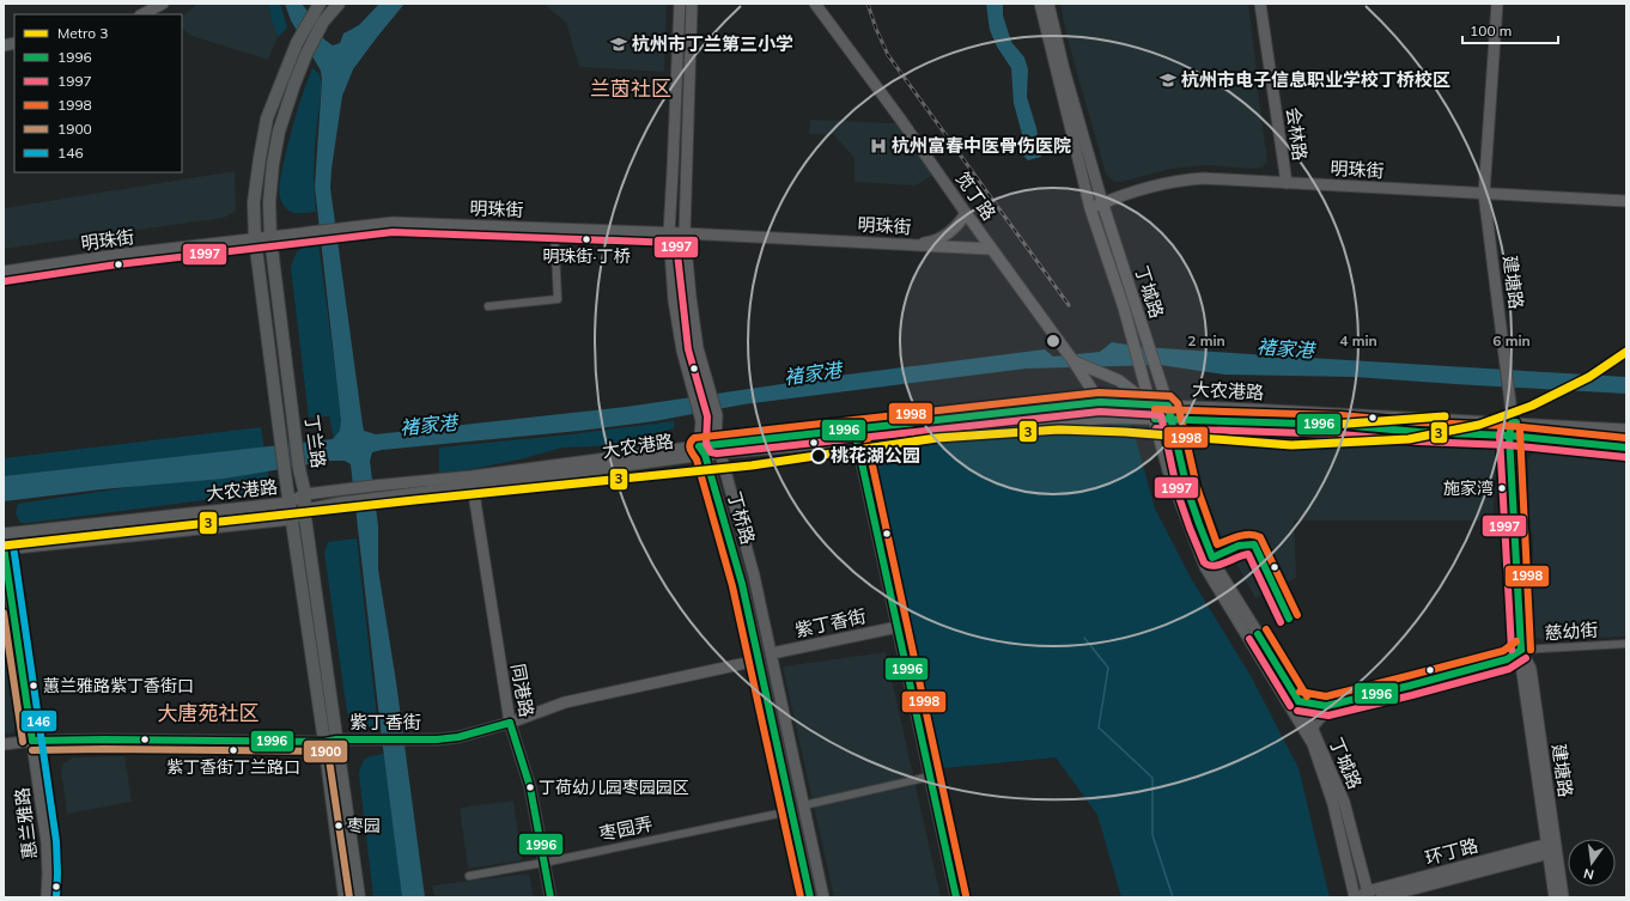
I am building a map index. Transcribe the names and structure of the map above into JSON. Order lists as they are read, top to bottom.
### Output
{
  "streets": {
    "main road": [
      "会林路",
      "明珠街",
      "笕丁路",
      "建塘路",
      "丁城路",
      "大农港路",
      "丁兰路",
      "丁桥路",
      "紫丁香街",
      "同港路",
      "惠兰雅路",
      "环丁路"
    ],
    "street": ["慈幼街", "枣园弄"]
  },
  "crossings": [
    ["会林路", "明珠街"],
    ["明珠街", "笕丁路"],
    ["明珠街", "建塘路"],
    ["明珠街", "丁城路"],
    ["明珠街", "丁兰路"],
    ["明珠街", "丁桥路"],
    ["笕丁路", "大农港路"],
    ["建塘路", "大农港路"],
    ["建塘路", "慈幼街"],
    ["建塘路", "环丁路"],
    ["丁城路", "大农港路"],
    ["丁城路", "慈幼街"],
    ["丁城路", "环丁路"],
    ["大农港路", "丁兰路"],
    ["大农港路", "丁桥路"],
    ["大农港路", "同港路"],
    ["大农港路", "惠兰雅路"],
    ["丁兰路", "紫丁香街"],
    ["丁桥路", "紫丁香街"],
    ["丁桥路", "枣园弄"],
    ["紫丁香街", "同港路"],
    ["紫丁香街", "惠兰雅路"],
    ["同港路", "枣园弄"]
  ],
  "districts": ["兰茵社区", "大唐苑社区"],
  "water": ["褚家港"],
  "places": {
    "school or university": ["杭州市丁兰第三小学", "杭州市电子信息职业学校丁桥校区"],
    "hospital": ["杭州富春中医骨伤医院"],
    "other": [
      "明珠街·丁桥",
      "桃花湖公园",
      "施家湾",
      "蕙兰雅路紫丁香街口",
      "紫丁香街丁兰路口",
      "丁荷幼儿园枣园园区",
      "枣园"
    ]
  },
  "lines": [
    "transit line 1997",
    "metro line 3",
    "transit line 1998",
    "transit line 1996",
    "transit line 146",
    "transit line 1900"
  ],
  "legend": [
    "Metro 3",
    "1996",
    "1997",
    "1998",
    "1900",
    "146"
  ],
  "scale_bar": "100 m",
  "north": "bottom",
  "rings": ["2 min", "4 min", "6 min"]
}
